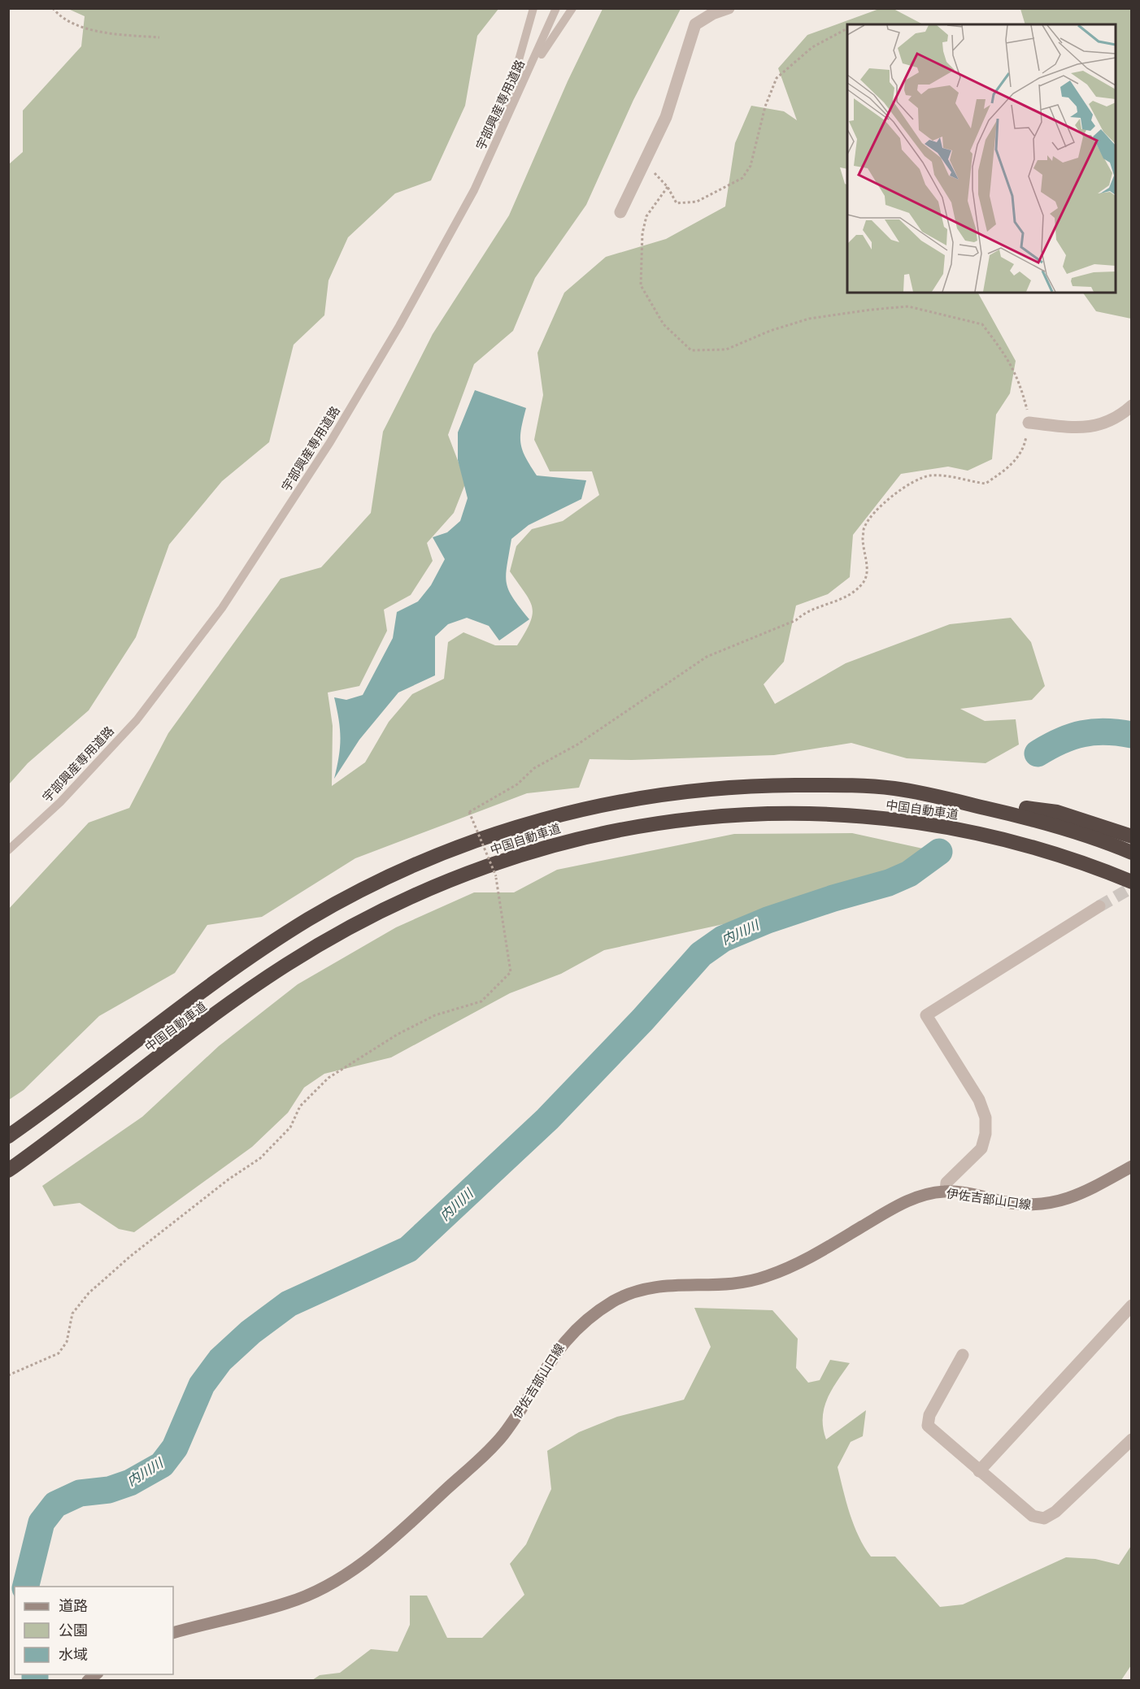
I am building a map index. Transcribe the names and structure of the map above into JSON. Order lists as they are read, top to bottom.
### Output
{
  "streets": {
    "highway": ["中国自動車道"],
    "main road": ["伊佐吉部山口線"],
    "lane": ["宇部興産専用道路"]
  },
  "water": ["内川川"],
  "legend": ["道路", "公園", "水域"]
}
